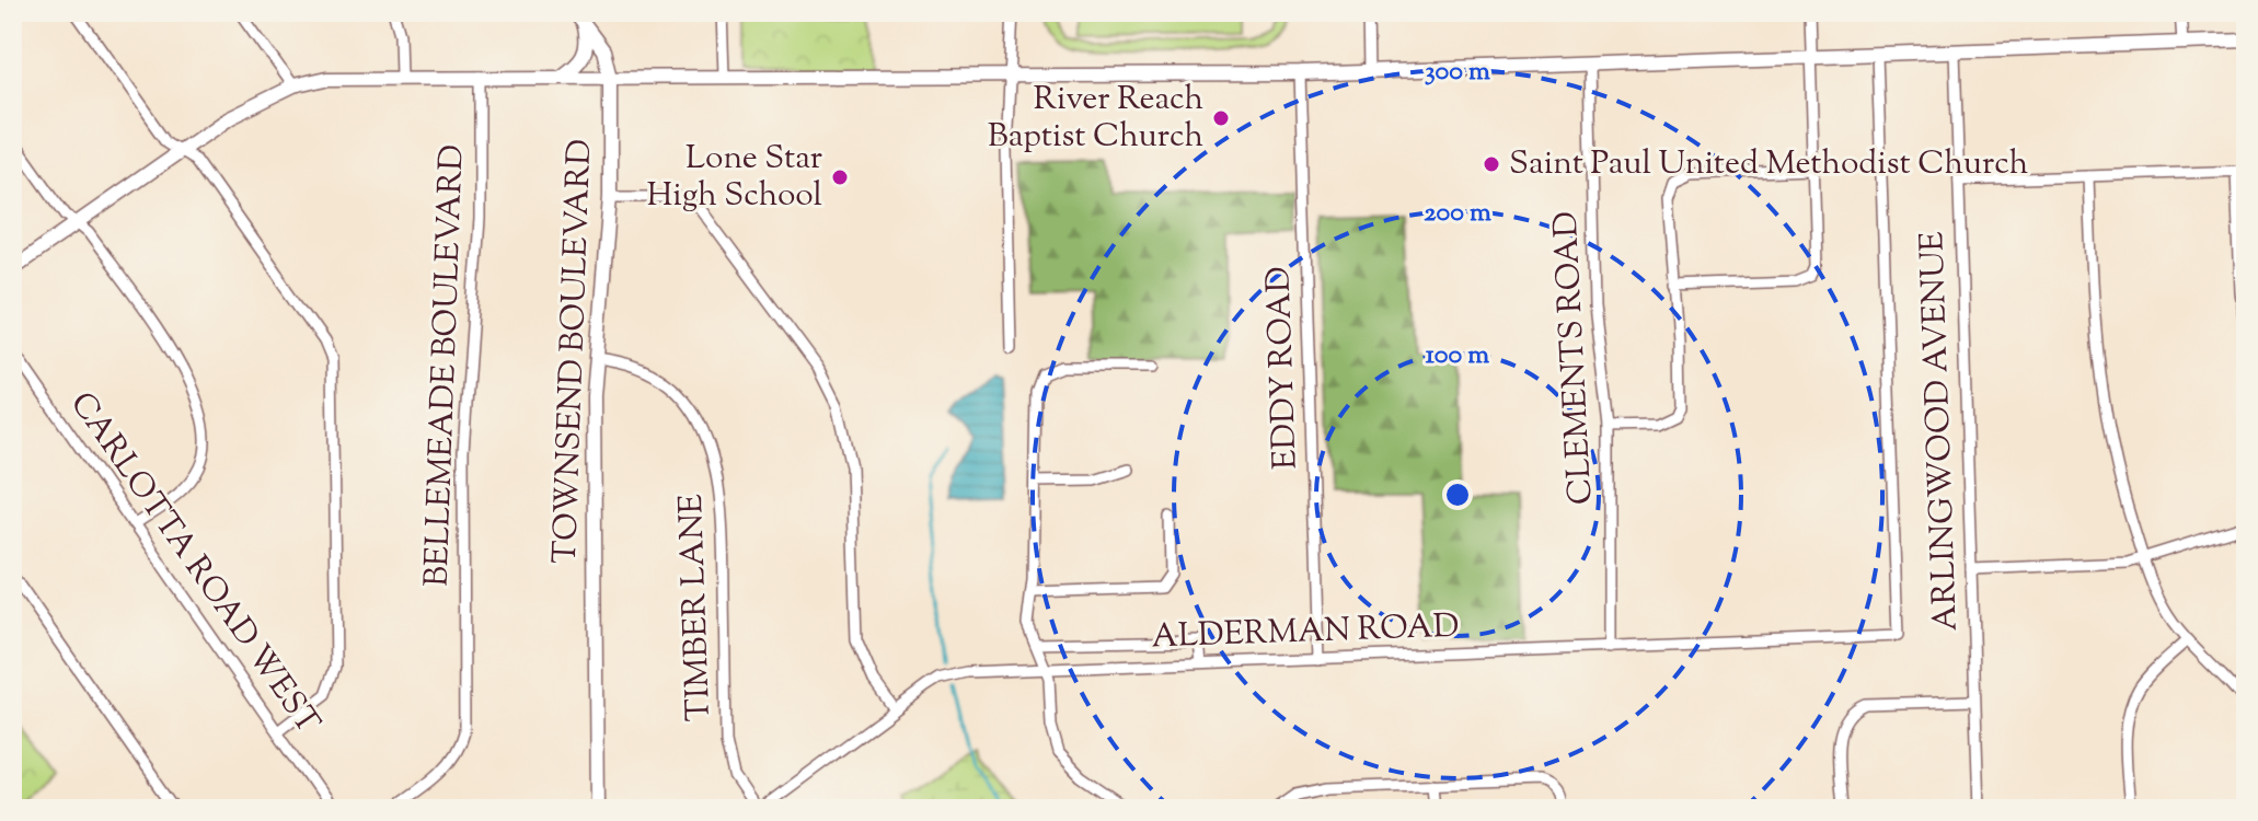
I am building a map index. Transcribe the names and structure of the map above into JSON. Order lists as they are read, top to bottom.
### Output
{
  "streets": {
    "street": [
      "TOWNSEND BOULEVARD",
      "CLEMENTS ROAD",
      "BELLEMEADE BOULEVARD",
      "EDDY ROAD",
      "ARLINGWOOD AVENUE",
      "CARLOTTA ROAD WEST",
      "TIMBER LANE",
      "ALDERMAN ROAD"
    ]
  },
  "crossings": [
    ["TOWNSEND BOULEVARD", "TIMBER LANE"],
    ["CLEMENTS ROAD", "ALDERMAN ROAD"],
    ["EDDY ROAD", "ALDERMAN ROAD"],
    ["TIMBER LANE", "ALDERMAN ROAD"]
  ],
  "places": ["River Reach Baptist Church", "Saint Paul United Methodist Church", "Lone Star High School"],
  "rings": ["300 m", "200 m", "100 m"]
}
